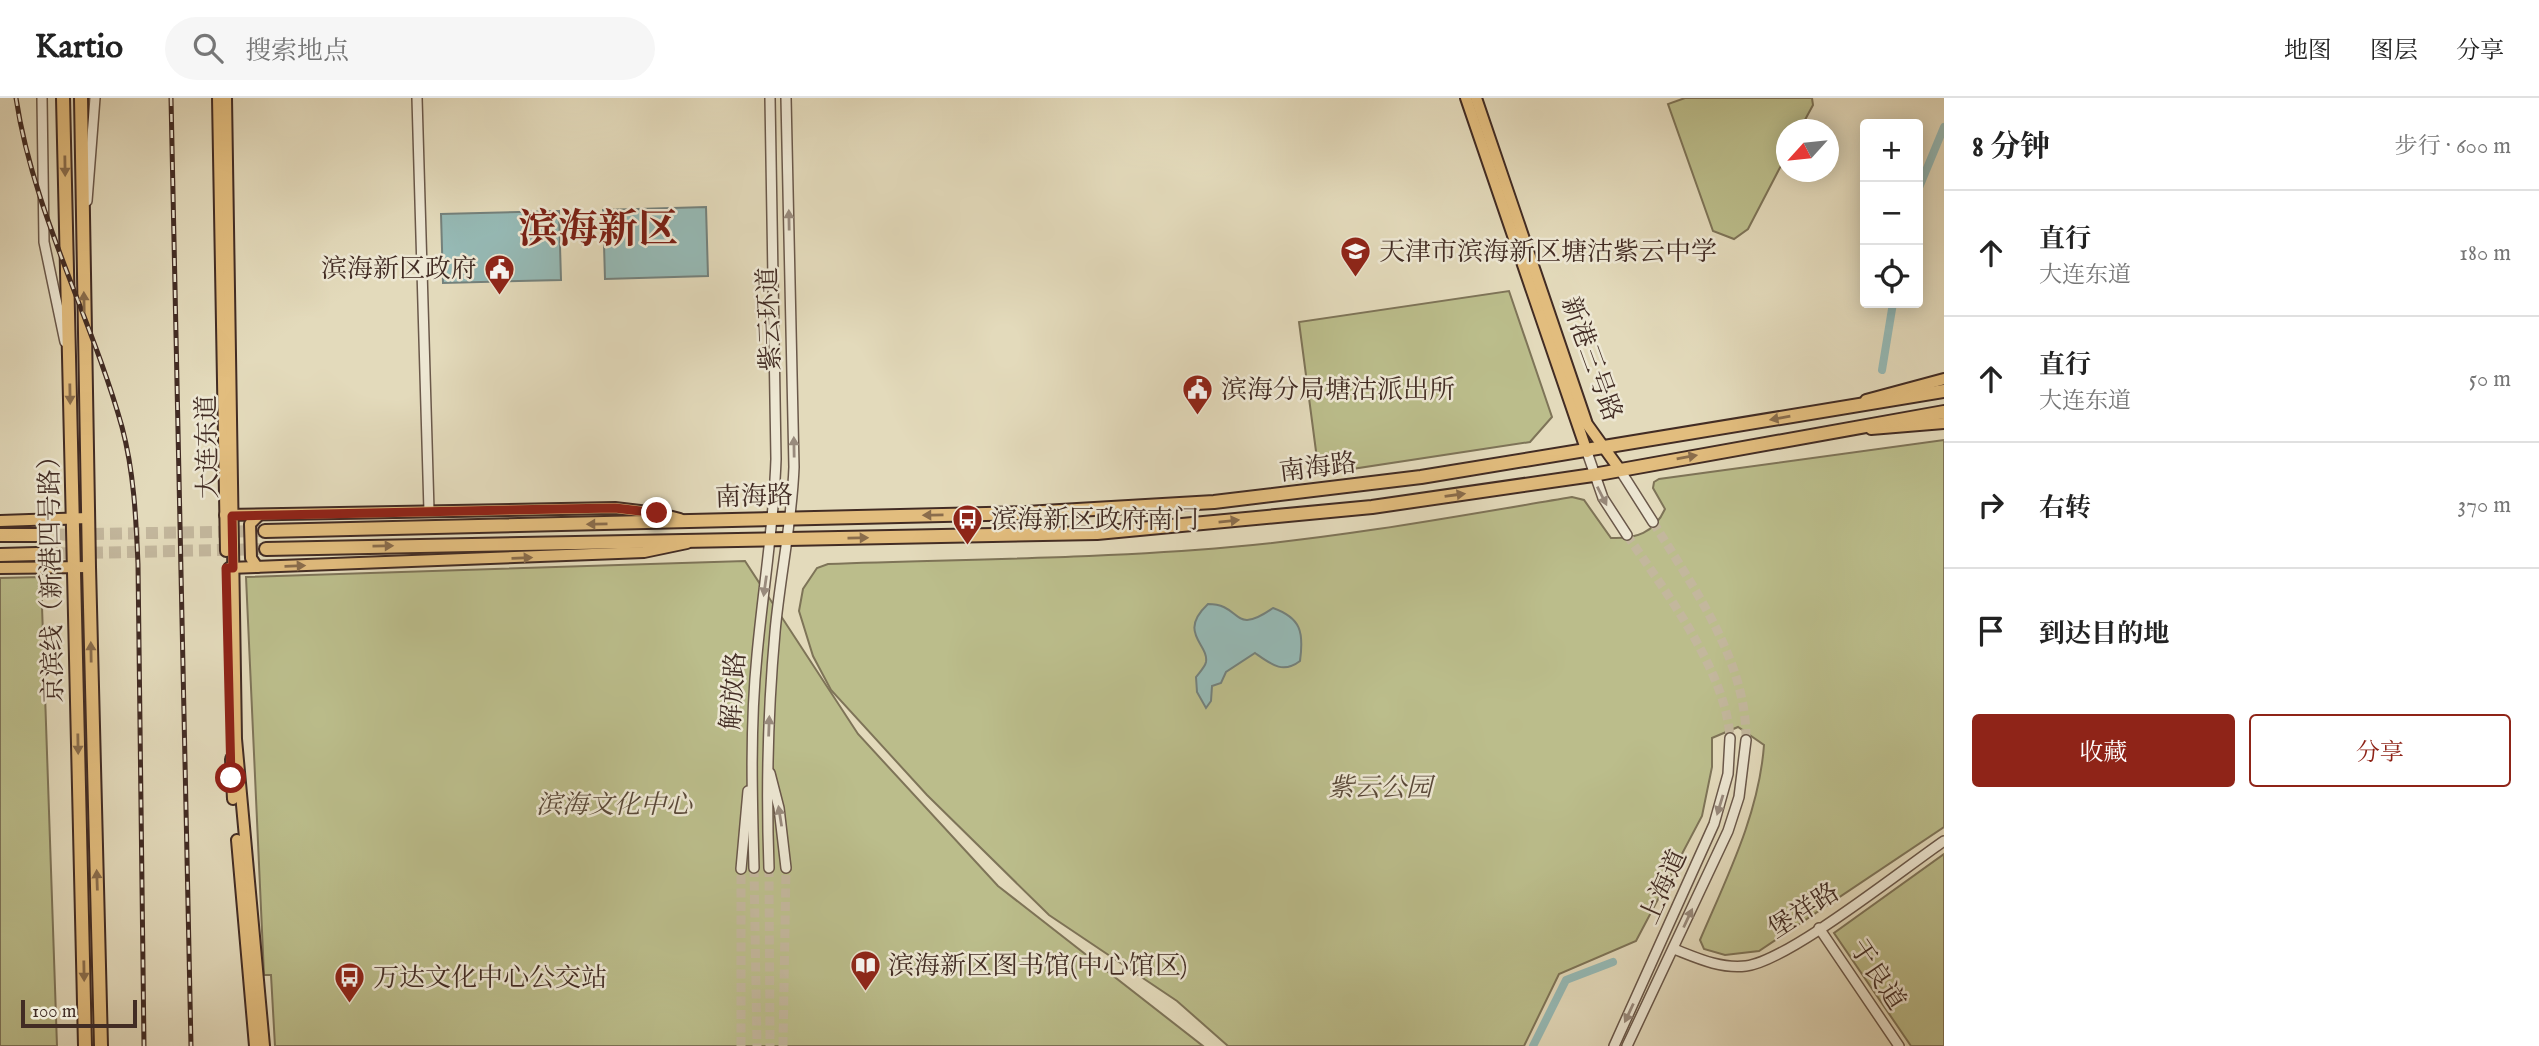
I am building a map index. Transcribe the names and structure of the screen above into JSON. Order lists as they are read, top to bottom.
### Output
{
  "streets": {
    "highway": ["南海路", "京滨线（新港四号路）"],
    "main road": ["新港三号路", "大连东道"],
    "street": [
      "紫云环道",
      "解放路",
      "上海道",
      "堡祥路",
      "于良道"
    ]
  },
  "crossings": [
    ["紫云环道", "南海路"],
    ["紫云环道", "解放路"],
    ["新港三号路", "南海路"],
    ["南海路", "解放路"],
    ["上海道", "堡祥路"],
    ["堡祥路", "于良道"]
  ],
  "districts": ["滨海新区"],
  "parks": ["紫云公园", "滨海文化中心"],
  "places": {
    "school or university": ["天津市滨海新区塘沽紫云中学"],
    "public building": ["滨海新区政府", "滨海分局塘沽派出所"],
    "bus stop": ["滨海新区政府南门", "万达文化中心公交站"],
    "library": ["滨海新区图书馆(中心馆区)"]
  },
  "scale_bar": "100 m",
  "north": "bottom left",
  "page": {
    "header": "Kartio",
    "search": "搜索地点",
    "nav": ["地图", "图层", "分享"],
    "heading": ["8 分钟", "步行 · 600 m"],
    "map_buttons": ["+", "−"],
    "list": [
      ["直行", "大连东道", "180 m"],
      ["直行", "大连东道", "50 m"],
      ["右转", "370 m"],
      "到达目的地"
    ],
    "buttons": ["收藏", "分享"],
    "scale": "100 m"
  }
}
